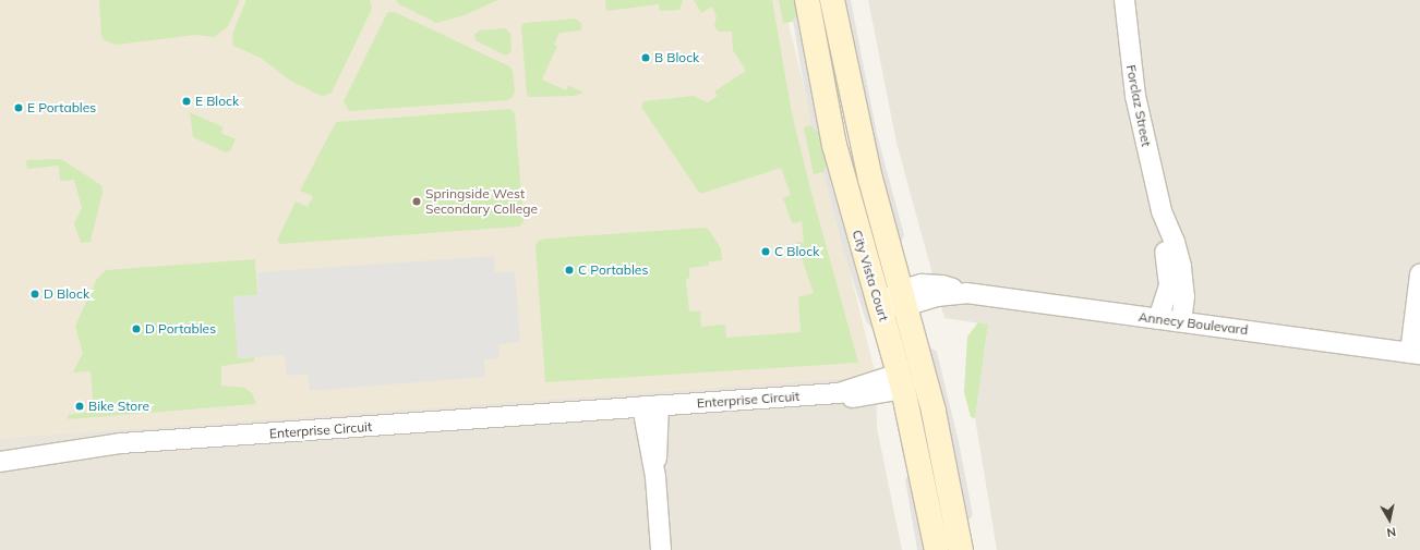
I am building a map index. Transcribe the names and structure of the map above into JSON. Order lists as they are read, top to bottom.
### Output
{
  "streets": {
    "street": [
      "Forclaz Street",
      "City Vista Court",
      "Annecy Boulevard",
      "Enterprise Circuit"
    ]
  },
  "crossings": [
    ["Forclaz Street", "Annecy Boulevard"],
    ["City Vista Court", "Annecy Boulevard"],
    ["City Vista Court", "Enterprise Circuit"]
  ],
  "places": [
    "B Block",
    "E Block",
    "E Portables",
    "Springside West Secondary College",
    "C Block",
    "C Portables",
    "D Block",
    "D Portables",
    "Bike Store"
  ],
  "north": "bottom"
}
